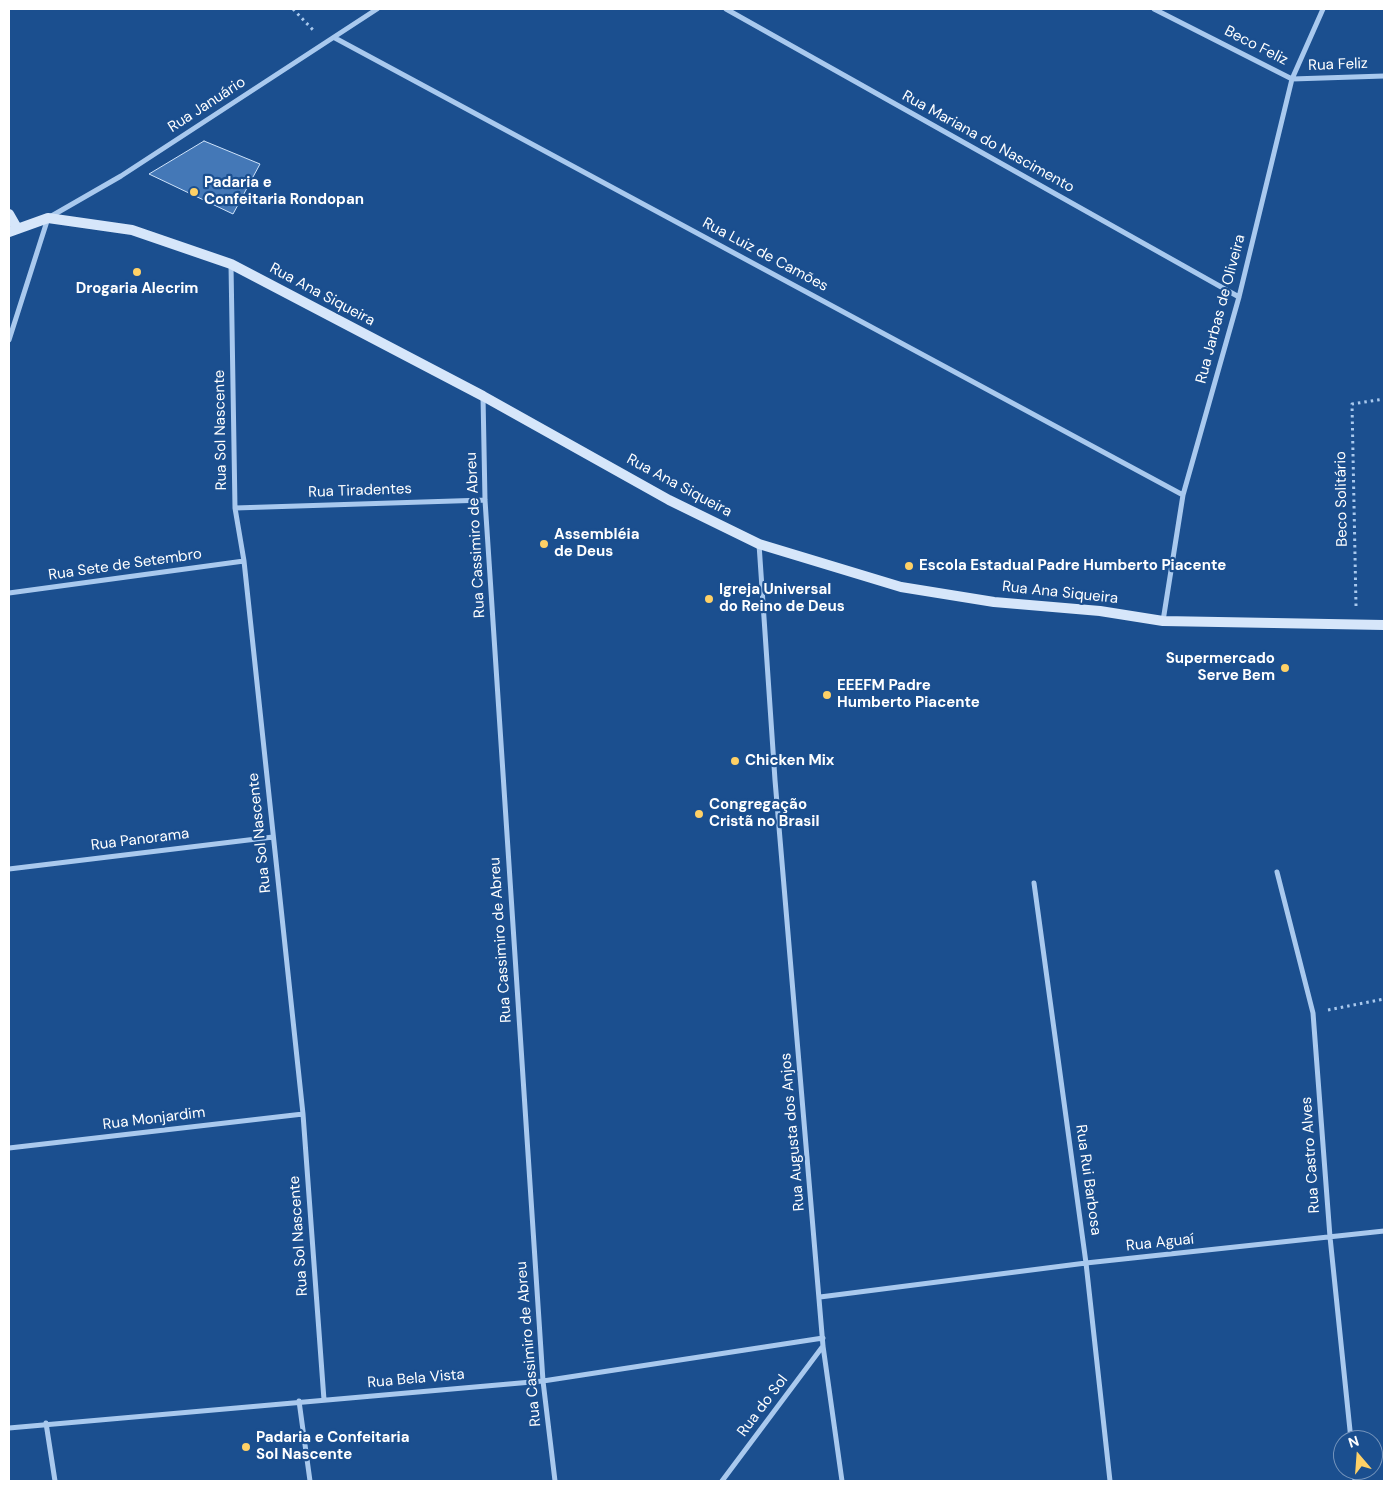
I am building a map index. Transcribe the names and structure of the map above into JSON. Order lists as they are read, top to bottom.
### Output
{
  "streets": {
    "street": [
      "Beco Feliz",
      "Rua Feliz",
      "Rua Januário",
      "Rua Mariana do Nascimento",
      "Rua Luiz de Camões",
      "Rua Ana Siqueira",
      "Rua Jarbas de Oliveira",
      "Rua Sol Nascente",
      "Rua Tiradentes",
      "Rua Cassimiro de Abreu",
      "Rua Sete de Setembro",
      "Rua Panorama",
      "Rua Monjardim",
      "Rua Augusta dos Anjos",
      "Rua Castro Alves",
      "Rua Rui Barbosa",
      "Rua Aguaí",
      "Rua Bela Vista",
      "Rua do Sol"
    ],
    "path": ["Beco Solitário"]
  },
  "crossings": [
    ["Beco Feliz", "Rua Feliz"],
    ["Beco Feliz", "Rua Jarbas de Oliveira"],
    ["Rua Feliz", "Rua Jarbas de Oliveira"],
    ["Rua Januário", "Rua Luiz de Camões"],
    ["Rua Januário", "Rua Ana Siqueira"],
    ["Rua Mariana do Nascimento", "Rua Jarbas de Oliveira"],
    ["Rua Luiz de Camões", "Rua Jarbas de Oliveira"],
    ["Rua Ana Siqueira", "Rua Jarbas de Oliveira"],
    ["Rua Ana Siqueira", "Rua Sol Nascente"],
    ["Rua Ana Siqueira", "Beco Solitário"],
    ["Rua Ana Siqueira", "Rua Cassimiro de Abreu"],
    ["Rua Ana Siqueira", "Rua Augusta dos Anjos"],
    ["Rua Sol Nascente", "Rua Tiradentes"],
    ["Rua Sol Nascente", "Rua Sete de Setembro"],
    ["Rua Sol Nascente", "Rua Panorama"],
    ["Rua Sol Nascente", "Rua Monjardim"],
    ["Rua Sol Nascente", "Rua Bela Vista"],
    ["Rua Tiradentes", "Rua Cassimiro de Abreu"],
    ["Rua Cassimiro de Abreu", "Rua Bela Vista"],
    ["Rua Augusta dos Anjos", "Rua Aguaí"],
    ["Rua Augusta dos Anjos", "Rua Bela Vista"],
    ["Rua Augusta dos Anjos", "Rua do Sol"],
    ["Rua Castro Alves", "Rua Aguaí"],
    ["Rua Rui Barbosa", "Rua Aguaí"]
  ],
  "places": [
    "Padaria e Confeitaria Rondopan",
    "Drogaria Alecrim",
    "Assembléia de Deus",
    "Escola Estadual Padre Humberto Piacente",
    "Igreja Universal do Reino de Deus",
    "Supermercado Serve Bem",
    "EEEFM Padre Humberto Piacente",
    "Chicken Mix",
    "Congregação Cristã no Brasil",
    "Padaria e Confeitaria Sol Nascente"
  ],
  "north": "top"
}
